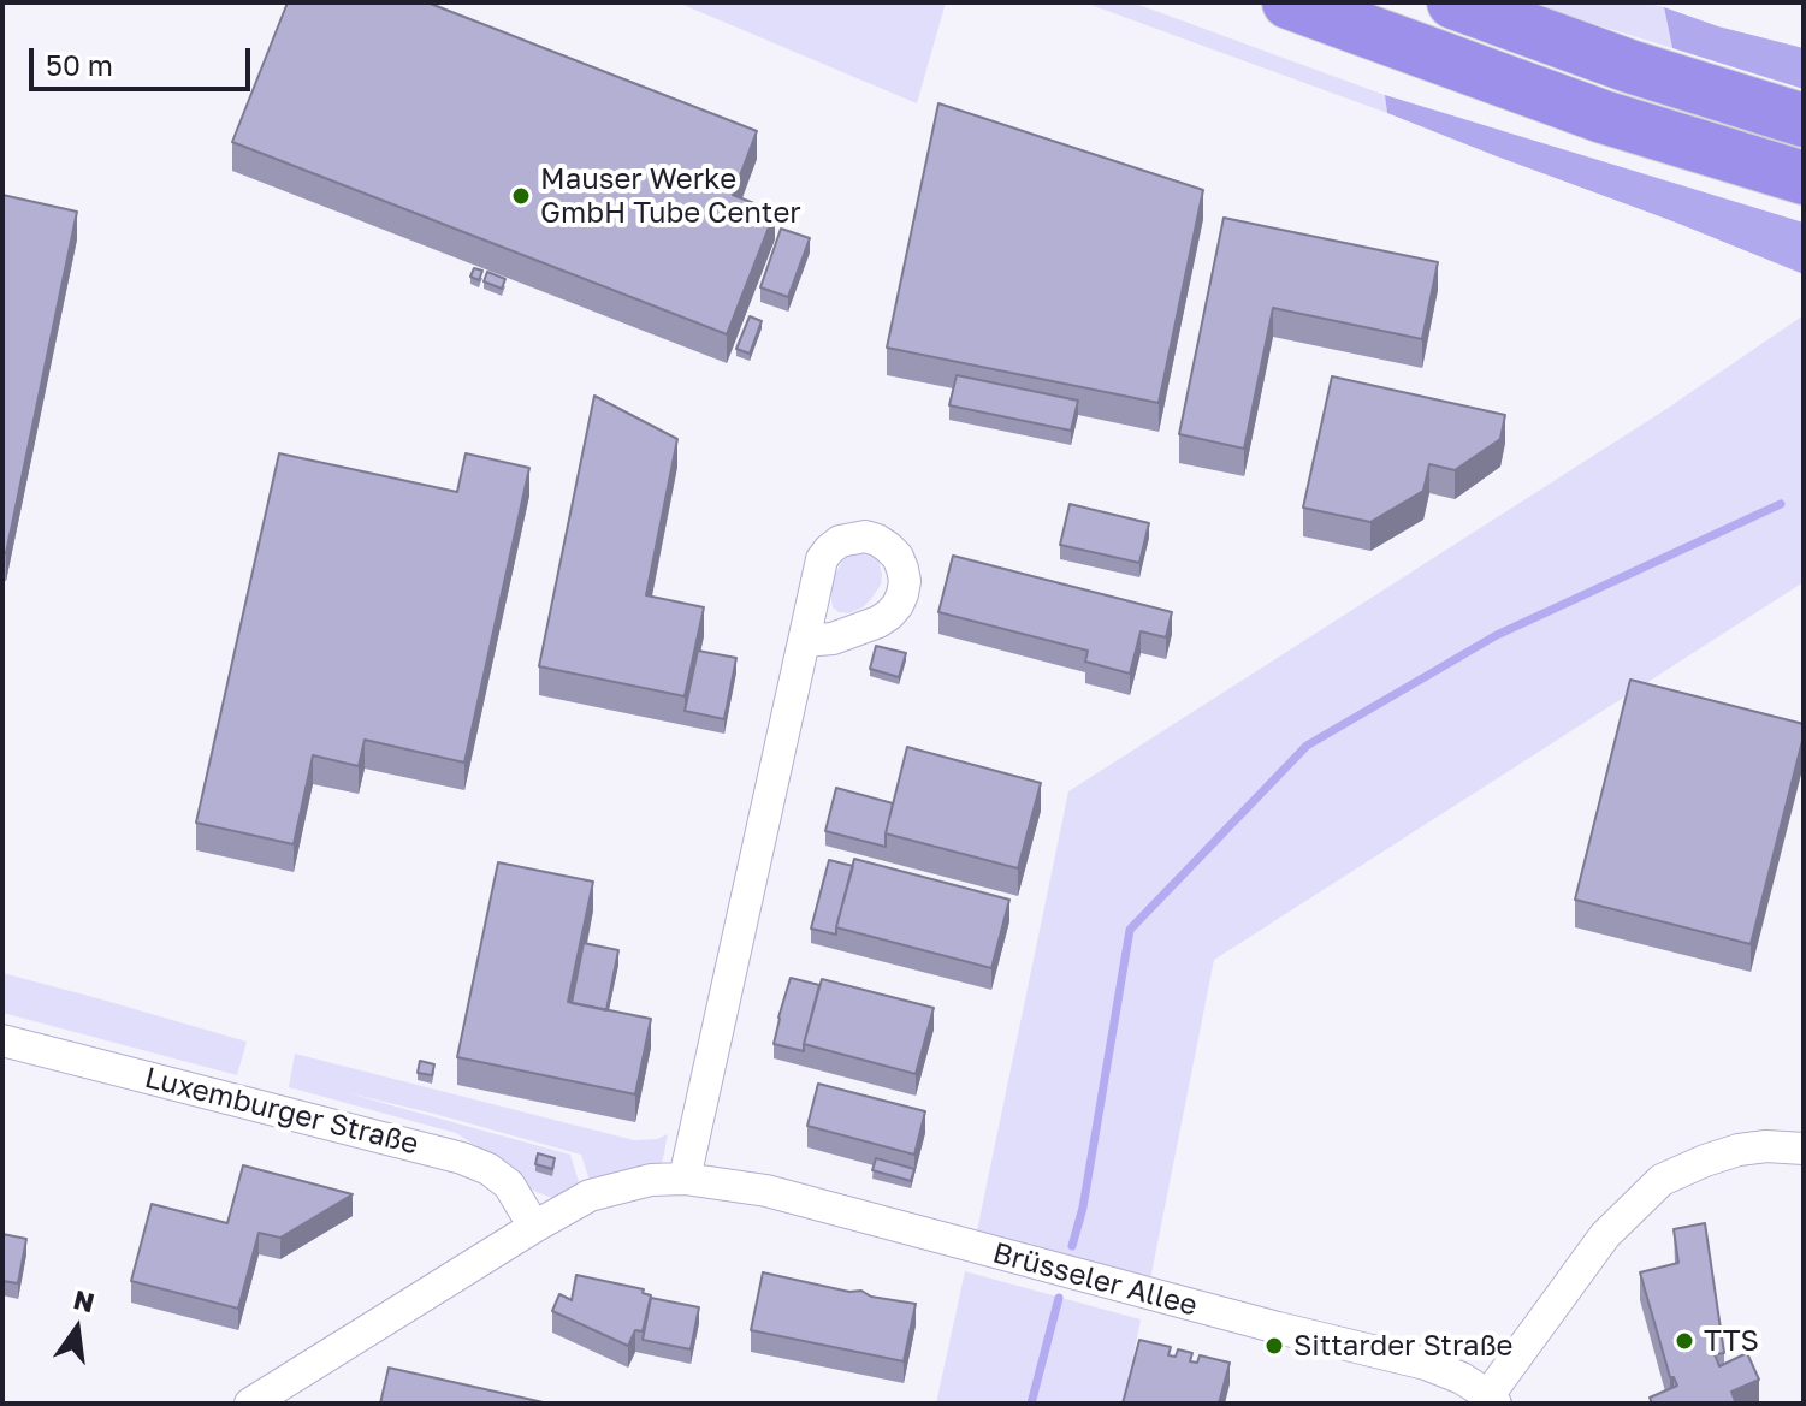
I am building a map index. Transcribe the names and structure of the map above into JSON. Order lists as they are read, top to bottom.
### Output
{
  "streets": {
    "street": ["Luxemburger Straße", "Brüsseler Allee"]
  },
  "crossings": [
    ["Luxemburger Straße", "Brüsseler Allee"]
  ],
  "places": ["Mauser Werke GmbH Tube Center", "TTS", "Sittarder Straße"],
  "scale_bar": "50 m",
  "north": "top"
}
